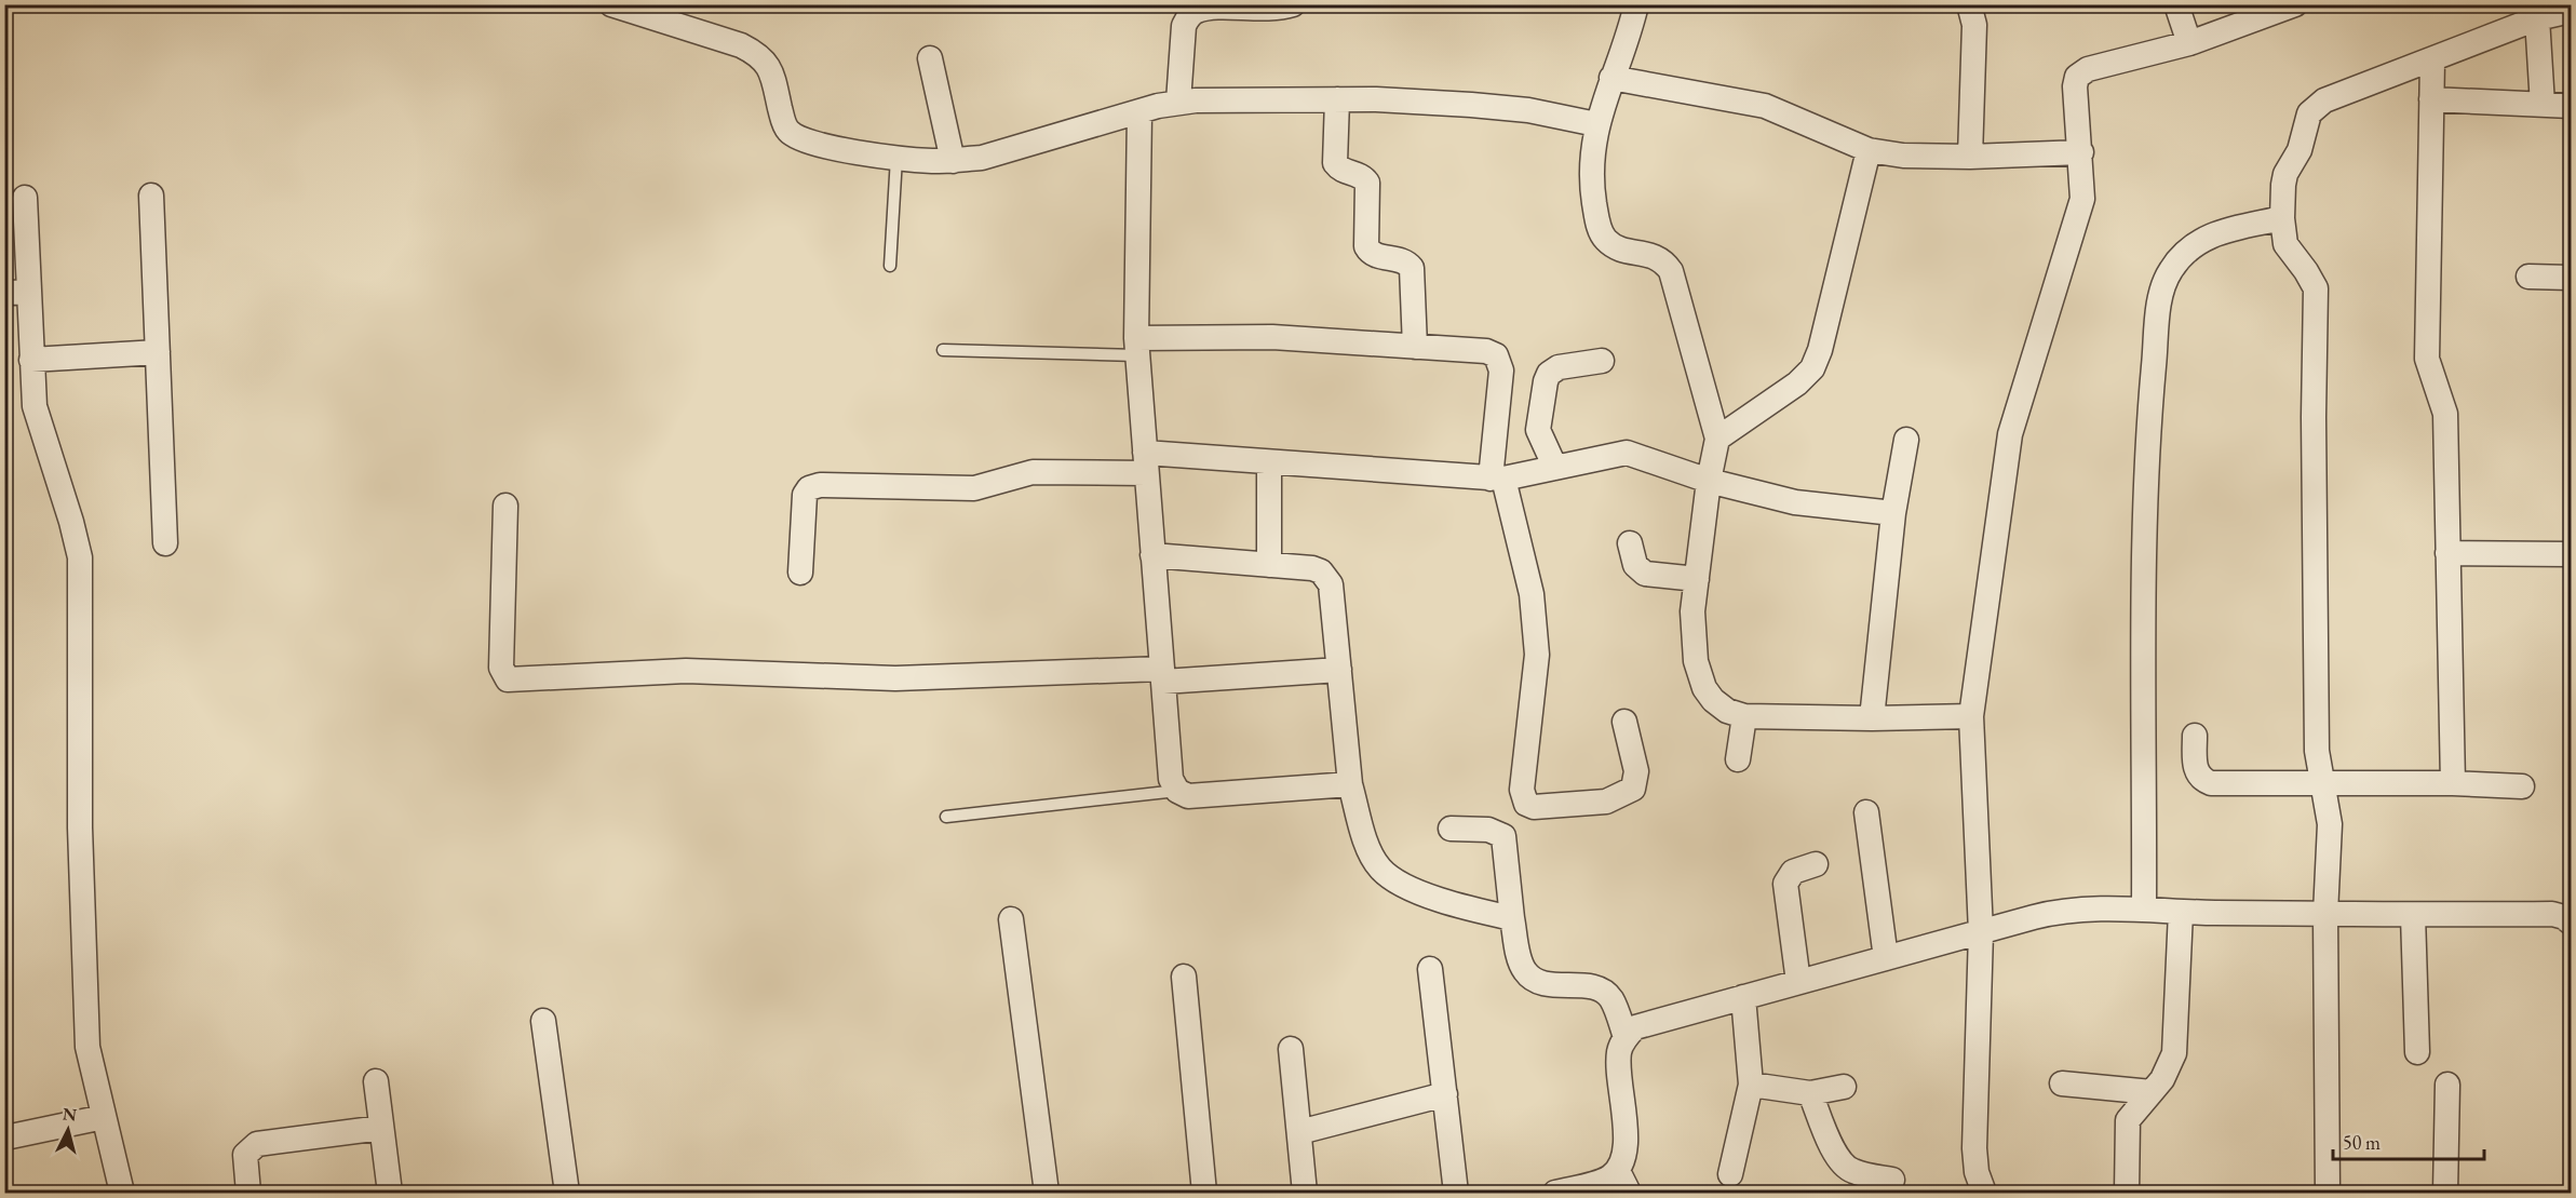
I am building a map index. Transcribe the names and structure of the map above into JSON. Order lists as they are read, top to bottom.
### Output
{
  "scale_bar": "50 m",
  "north": "top"
}
